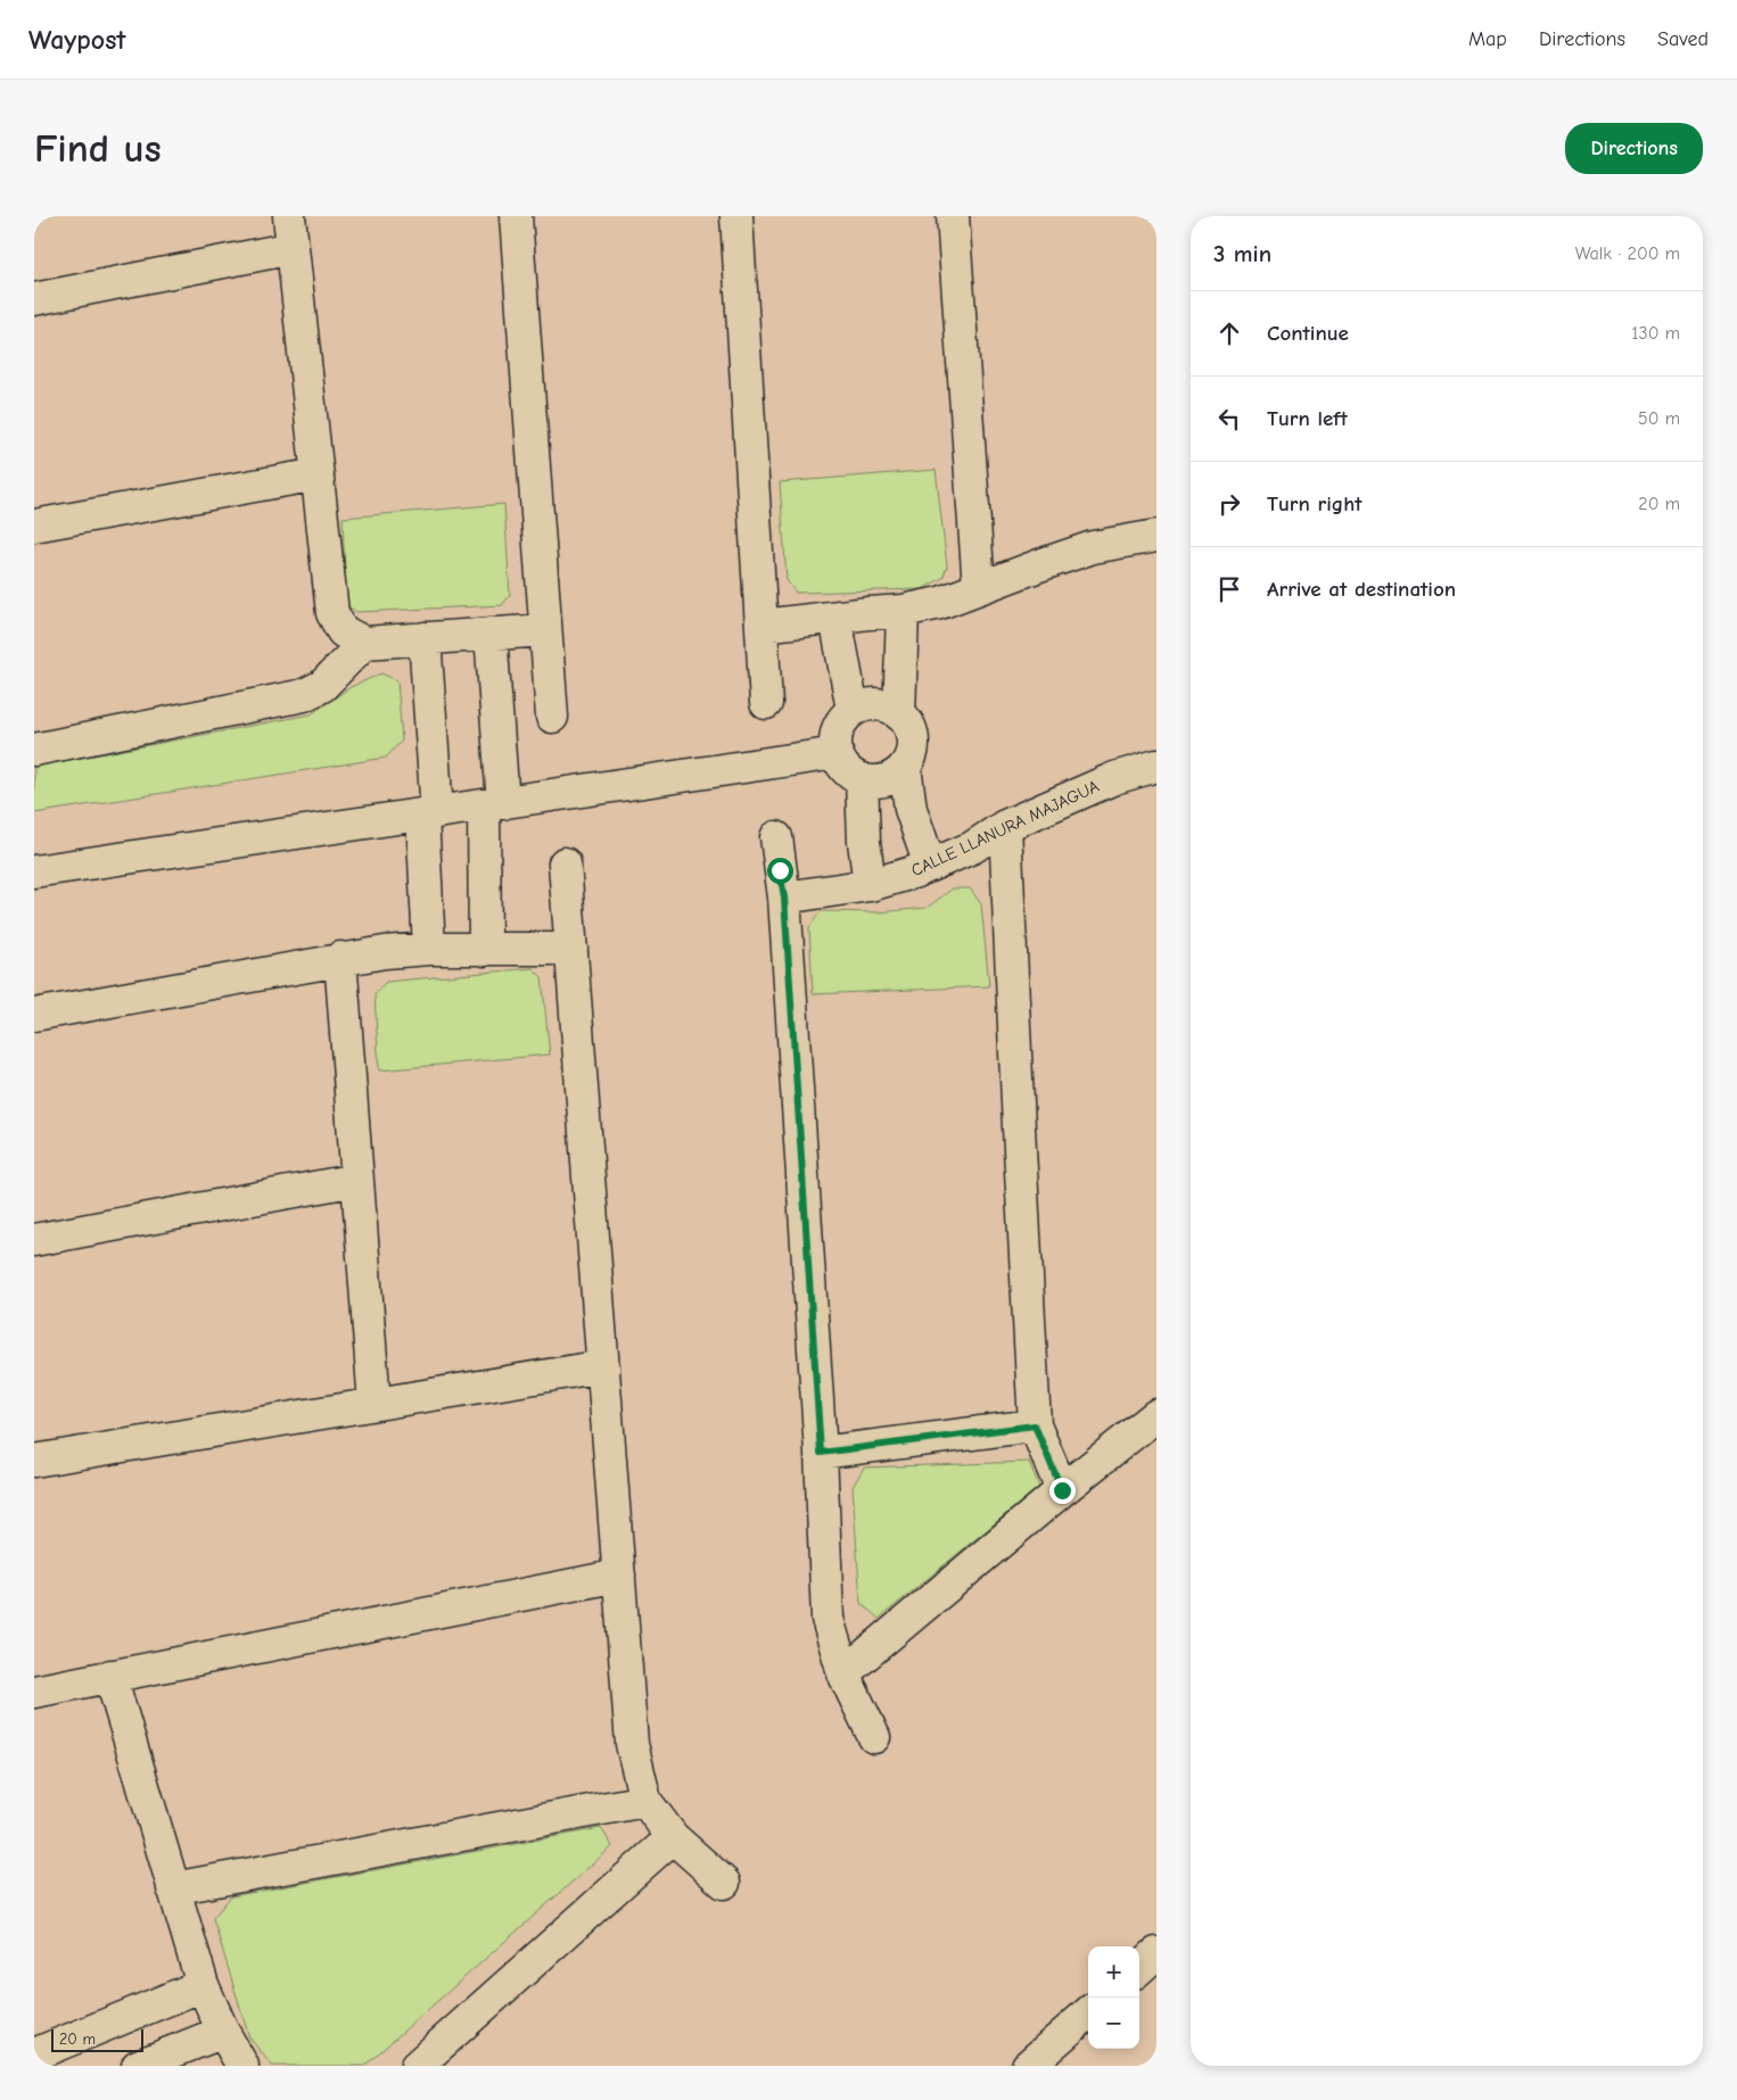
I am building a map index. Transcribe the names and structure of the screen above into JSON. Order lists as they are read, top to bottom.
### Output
{
  "streets": {
    "street": ["CALLE LLANURA MAJAGUA"]
  },
  "scale_bar": "20 m",
  "page": {
    "header": "Waypost",
    "nav": ["Map", "Directions", "Saved"],
    "buttons": "Directions",
    "title": "Find us",
    "heading": ["3 min", "Walk · 200 m"],
    "list": [
      ["Continue", "130 m"],
      ["Turn left", "50 m"],
      ["Turn right", "20 m"],
      "Arrive at destination"
    ],
    "map_buttons": ["+", "−"],
    "scale": "20 m"
  }
}
